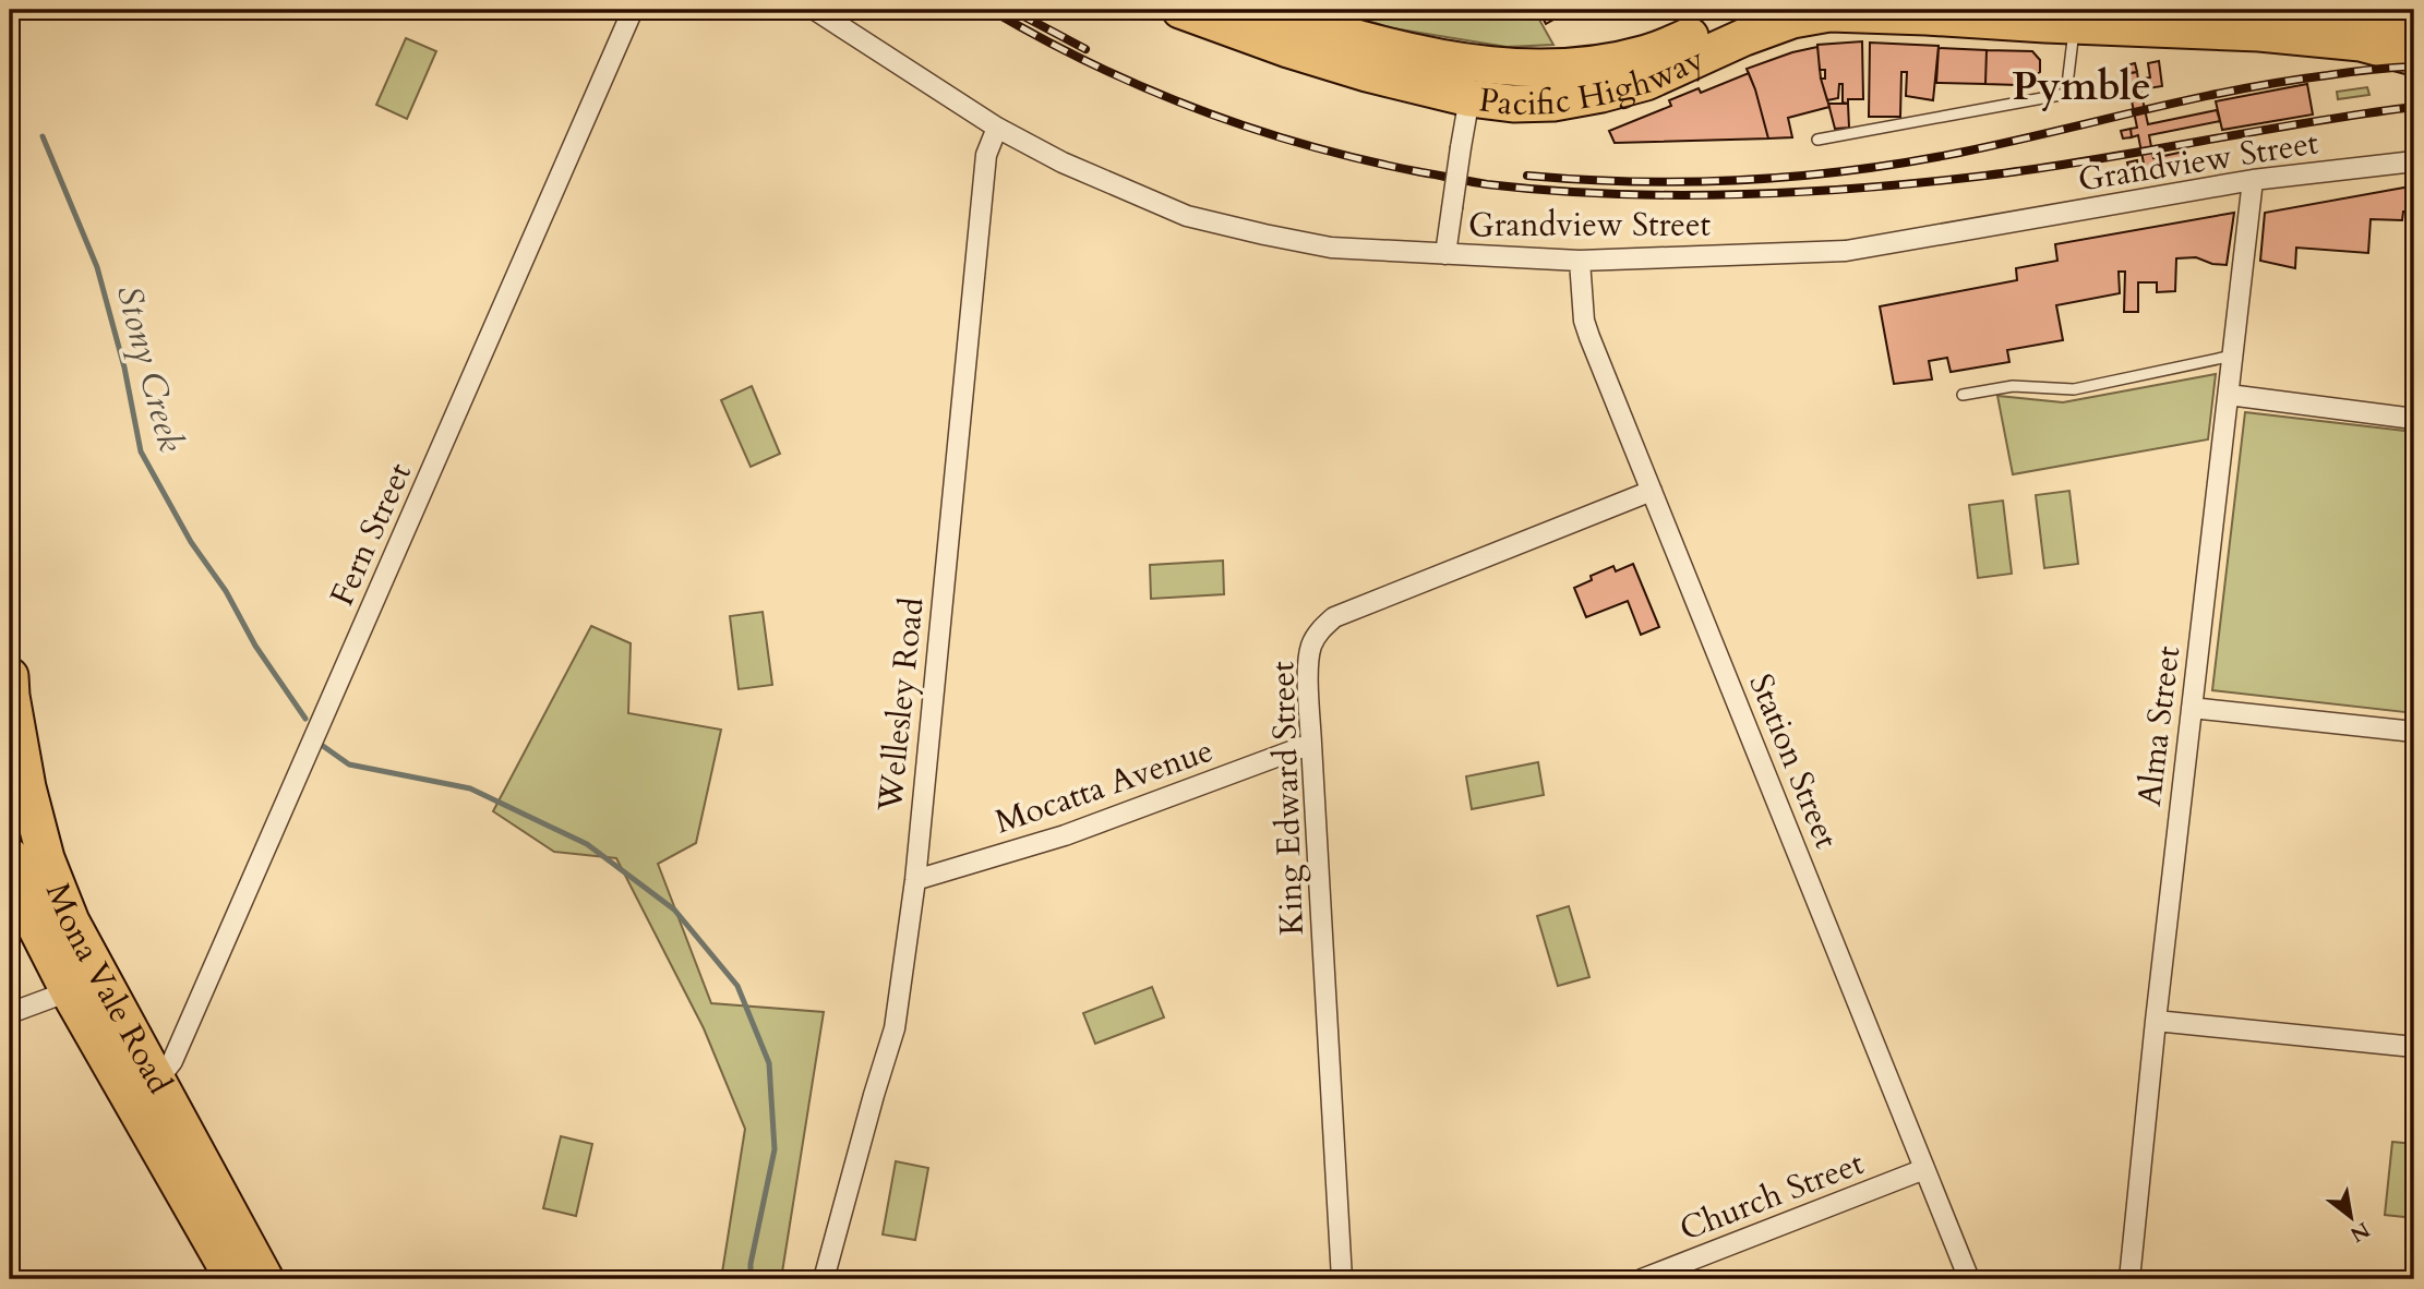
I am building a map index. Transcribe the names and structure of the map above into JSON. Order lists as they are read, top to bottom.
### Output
{
  "streets": {
    "highway": ["Pacific Highway", "Mona Vale Road"],
    "street": [
      "Grandview Street",
      "Fern Street",
      "Wellesley Road",
      "Alma Street",
      "Station Street",
      "Mocatta Avenue",
      "King Edward Street",
      "Church Street"
    ]
  },
  "crossings": [
    ["Grandview Street", "Wellesley Road"],
    ["Grandview Street", "Alma Street"],
    ["Grandview Street", "Station Street"],
    ["Fern Street", "Mona Vale Road"],
    ["Wellesley Road", "Mocatta Avenue"],
    ["Station Street", "King Edward Street"],
    ["Station Street", "Church Street"],
    ["Mocatta Avenue", "King Edward Street"]
  ],
  "districts": ["Pymble"],
  "water": ["Stony Creek"],
  "north": "bottom right"
}
